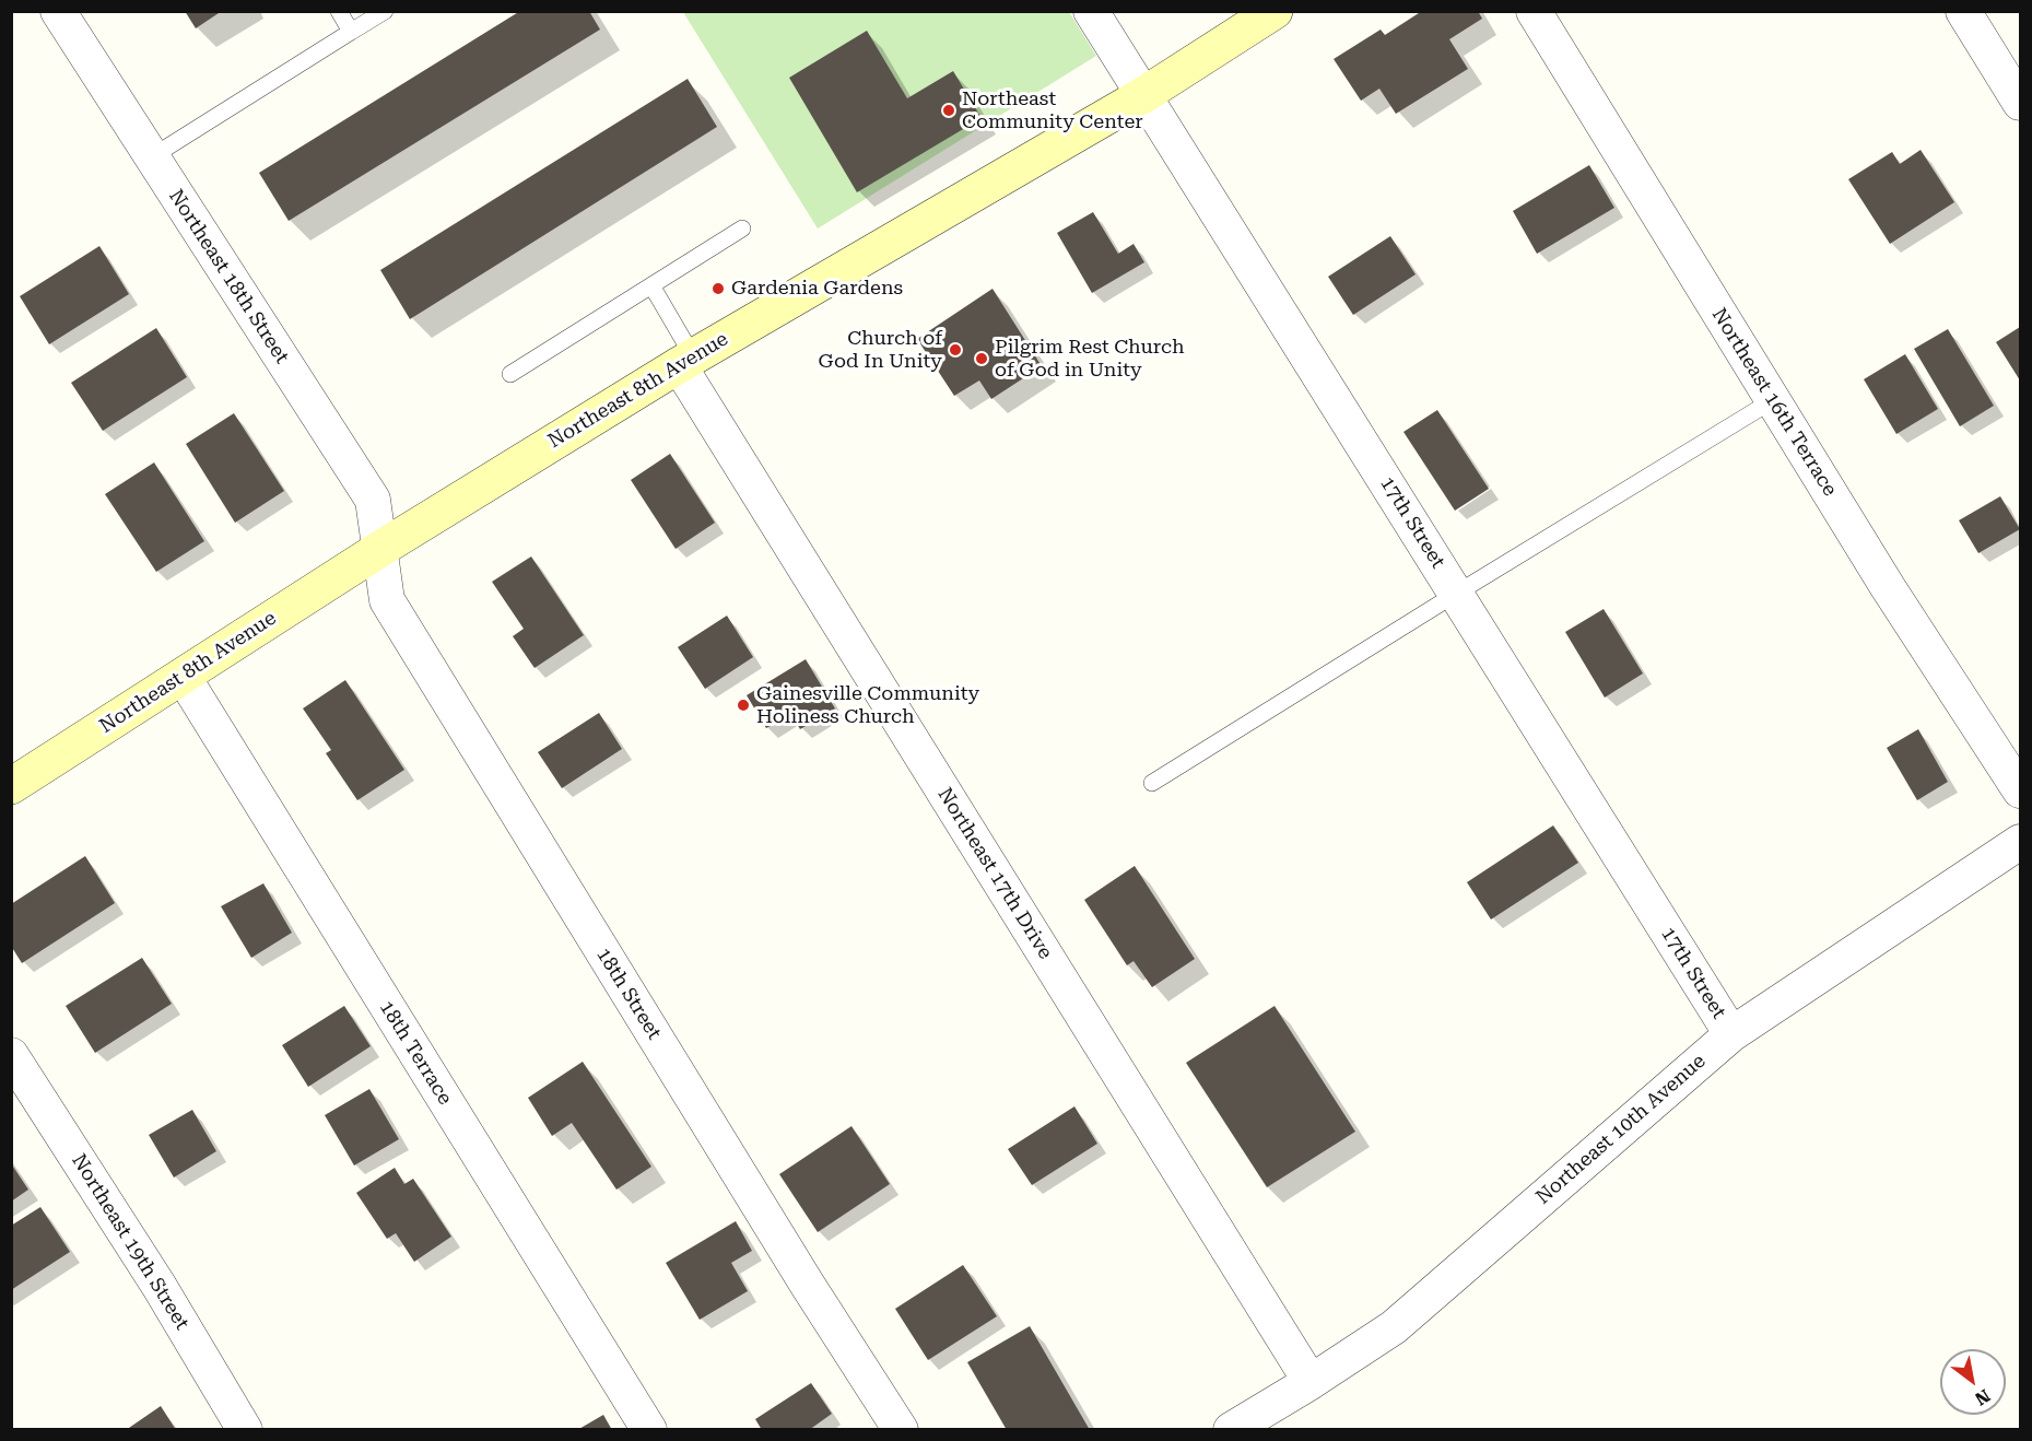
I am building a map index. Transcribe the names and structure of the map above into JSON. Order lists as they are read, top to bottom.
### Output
{
  "streets": {
    "street": [
      "Northeast 18th Street",
      "Northeast 8th Avenue",
      "Northeast 16th Terrace",
      "17th Street",
      "Northeast 17th Drive",
      "18th Street",
      "18th Terrace",
      "Northeast 10th Avenue",
      "Northeast 19th Street"
    ]
  },
  "crossings": [
    ["Northeast 18th Street", "Northeast 8th Avenue"],
    ["Northeast 18th Street", "18th Street"],
    ["Northeast 8th Avenue", "17th Street"],
    ["Northeast 8th Avenue", "Northeast 17th Drive"],
    ["Northeast 8th Avenue", "18th Street"],
    ["Northeast 8th Avenue", "18th Terrace"],
    ["17th Street", "Northeast 10th Avenue"],
    ["Northeast 17th Drive", "Northeast 10th Avenue"]
  ],
  "places": [
    "Northeast Community Center",
    "Gardenia Gardens",
    "Church of God In Unity",
    "Pilgrim Rest Church of God in Unity",
    "Gainesville Community Holiness Church"
  ],
  "north": "bottom right"
}
